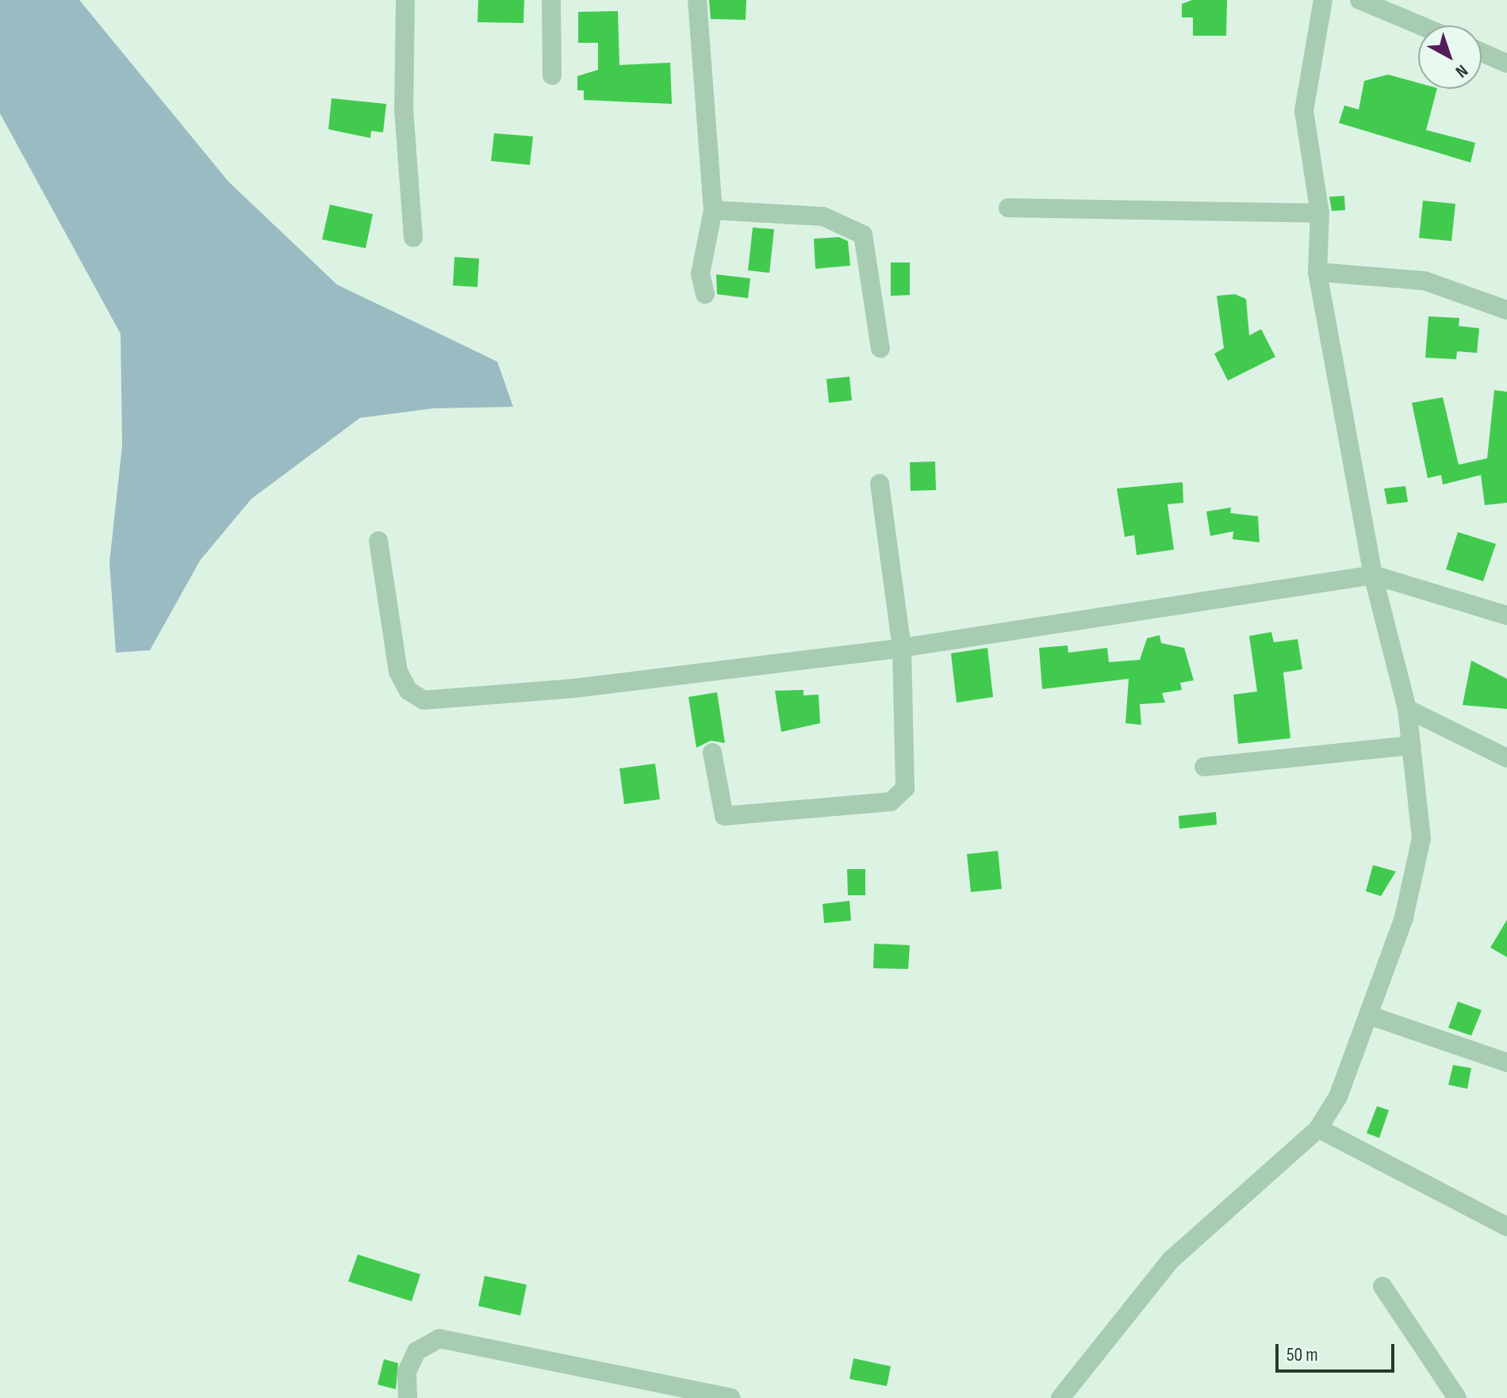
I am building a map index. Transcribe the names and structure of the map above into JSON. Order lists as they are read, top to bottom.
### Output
{
  "scale_bar": "50 m",
  "north": "bottom right"
}
